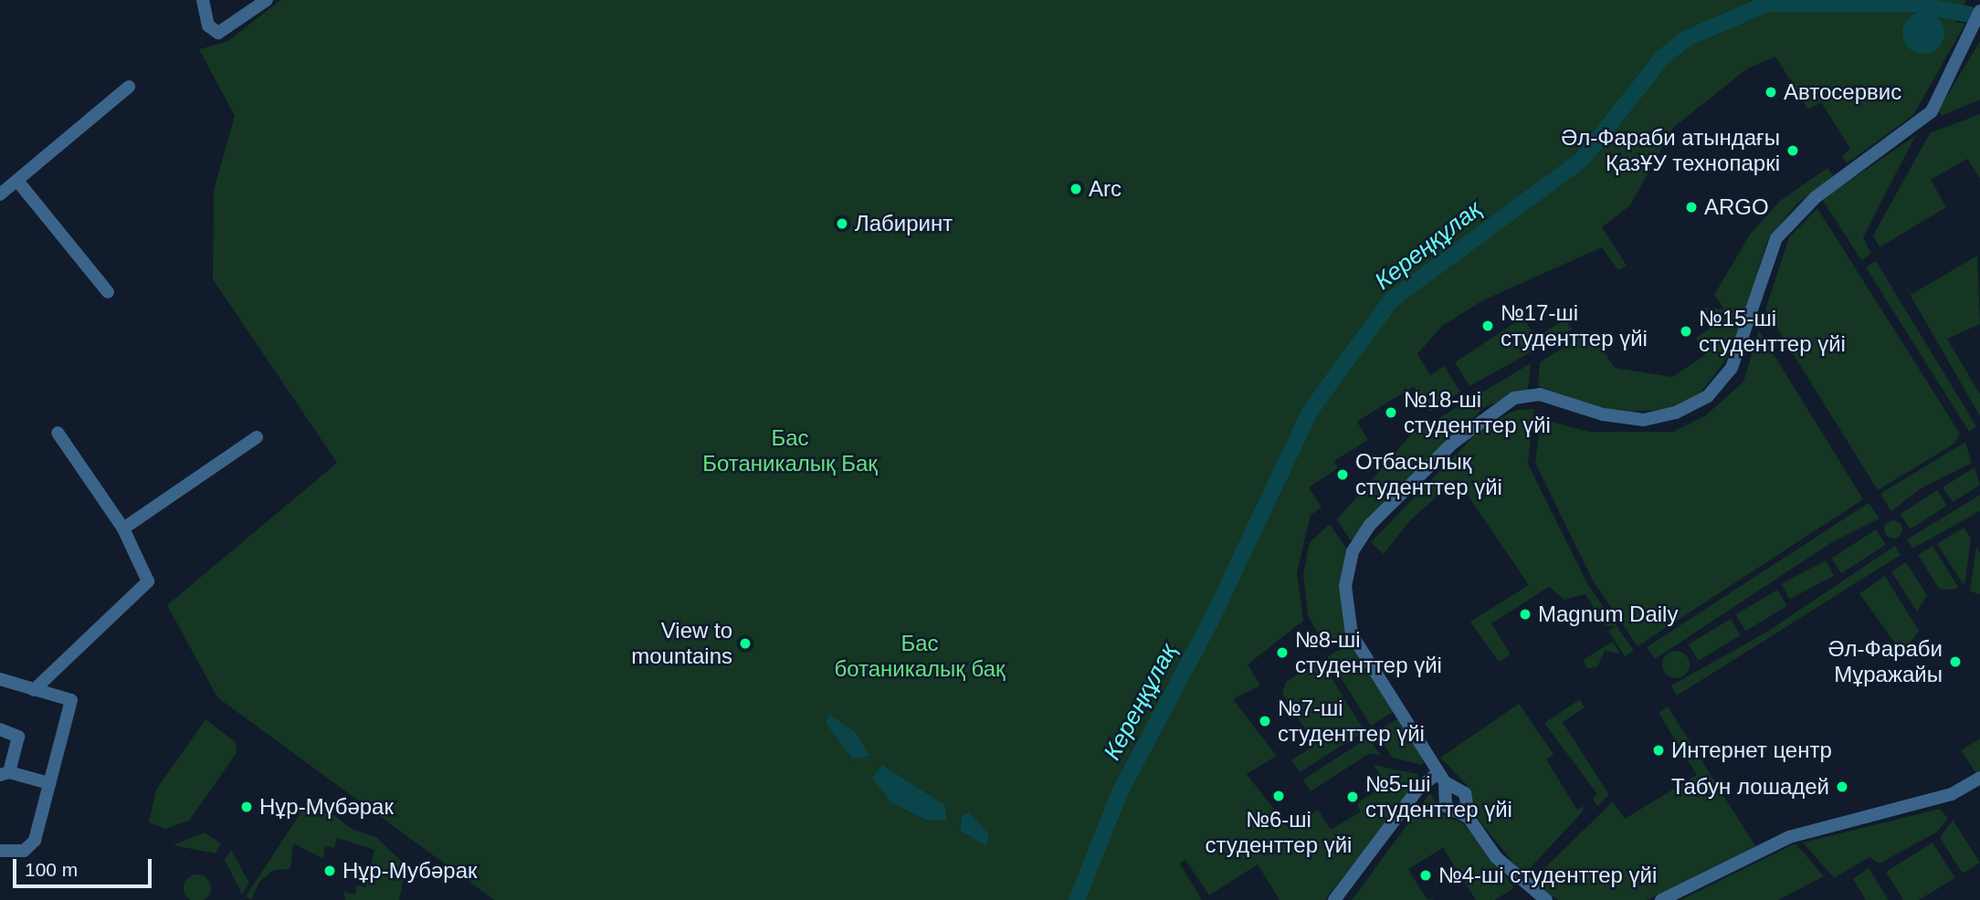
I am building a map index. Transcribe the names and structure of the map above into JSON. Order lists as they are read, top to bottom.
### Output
{
  "water": ["Кереңқұлақ"],
  "parks": ["Бас Ботаникалық Бақ", "Бас ботаникалық бақ"],
  "places": [
    "Автосервис",
    "Әл-Фараби атындағы ҚазҰУ технопаркі",
    "Arc",
    "ARGO",
    "Лабиринт",
    "№17-ші студенттер үйі",
    "№15-ші студенттер үйі",
    "№18-ші студенттер үйі",
    "Отбасылық студенттер үйі",
    "Magnum Daily",
    "View to mountains",
    "№8-ші студенттер үйі",
    "Әл-Фараби Мұражайы",
    "№7-ші студенттер үйі",
    "Интернет центр",
    "Табун лошадей",
    "№6-ші студенттер үйі",
    "№5-ші студенттер үйі",
    "Нұр-Мүбәрак",
    "Нұр-Мубәрак",
    "№4-ші студенттер үйі"
  ],
  "scale_bar": "100 m"
}
